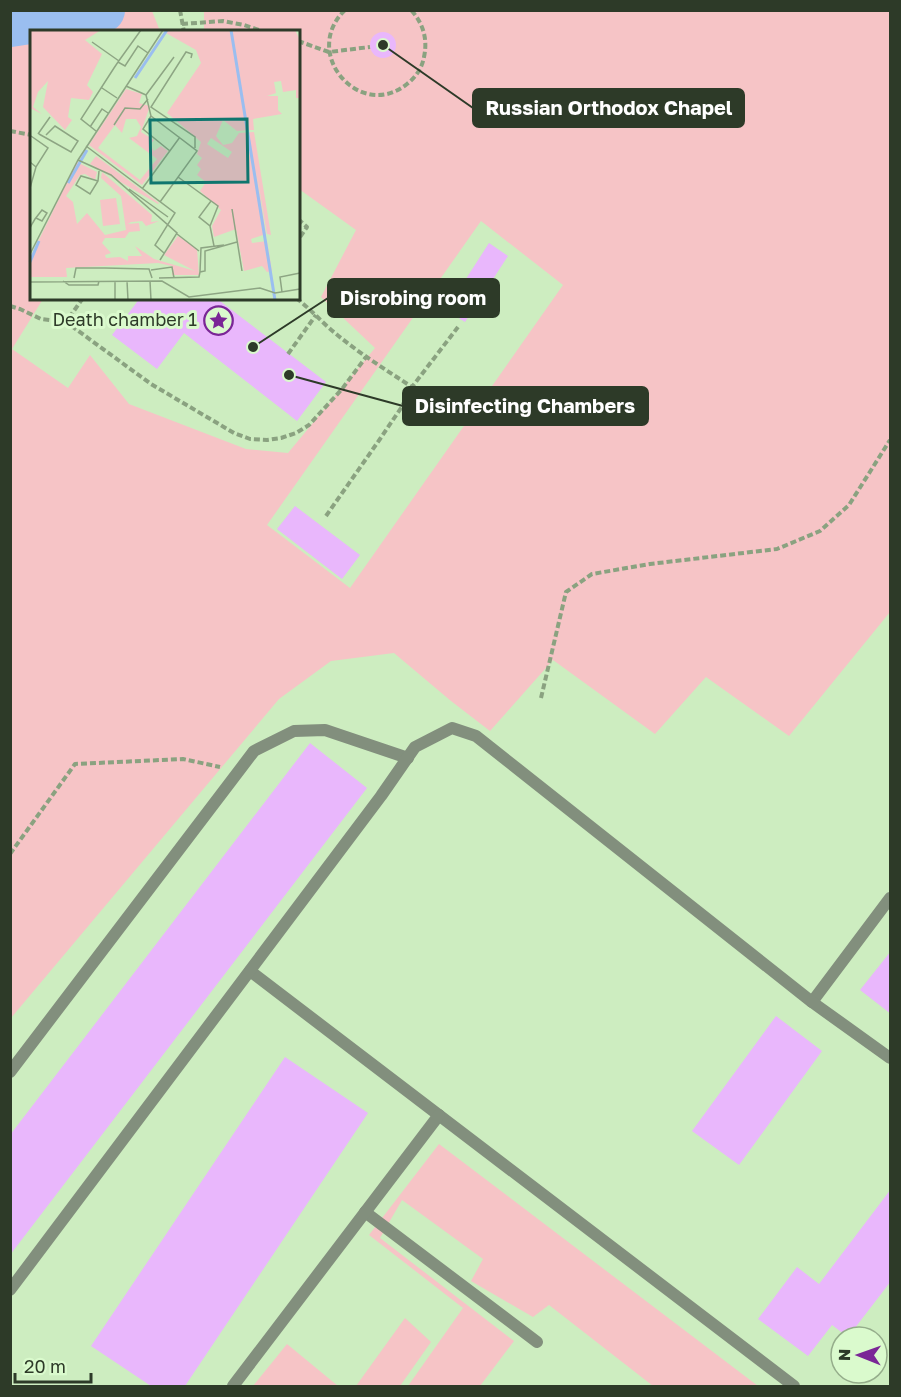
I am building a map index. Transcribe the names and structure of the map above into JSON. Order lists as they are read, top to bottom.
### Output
{
  "places": {
    "other": ["Russian Orthodox Chapel", "Disrobing room", "Disinfecting Chambers"],
    "place": ["Death chamber 1"]
  },
  "scale_bar": "20 m",
  "north": "left"
}
